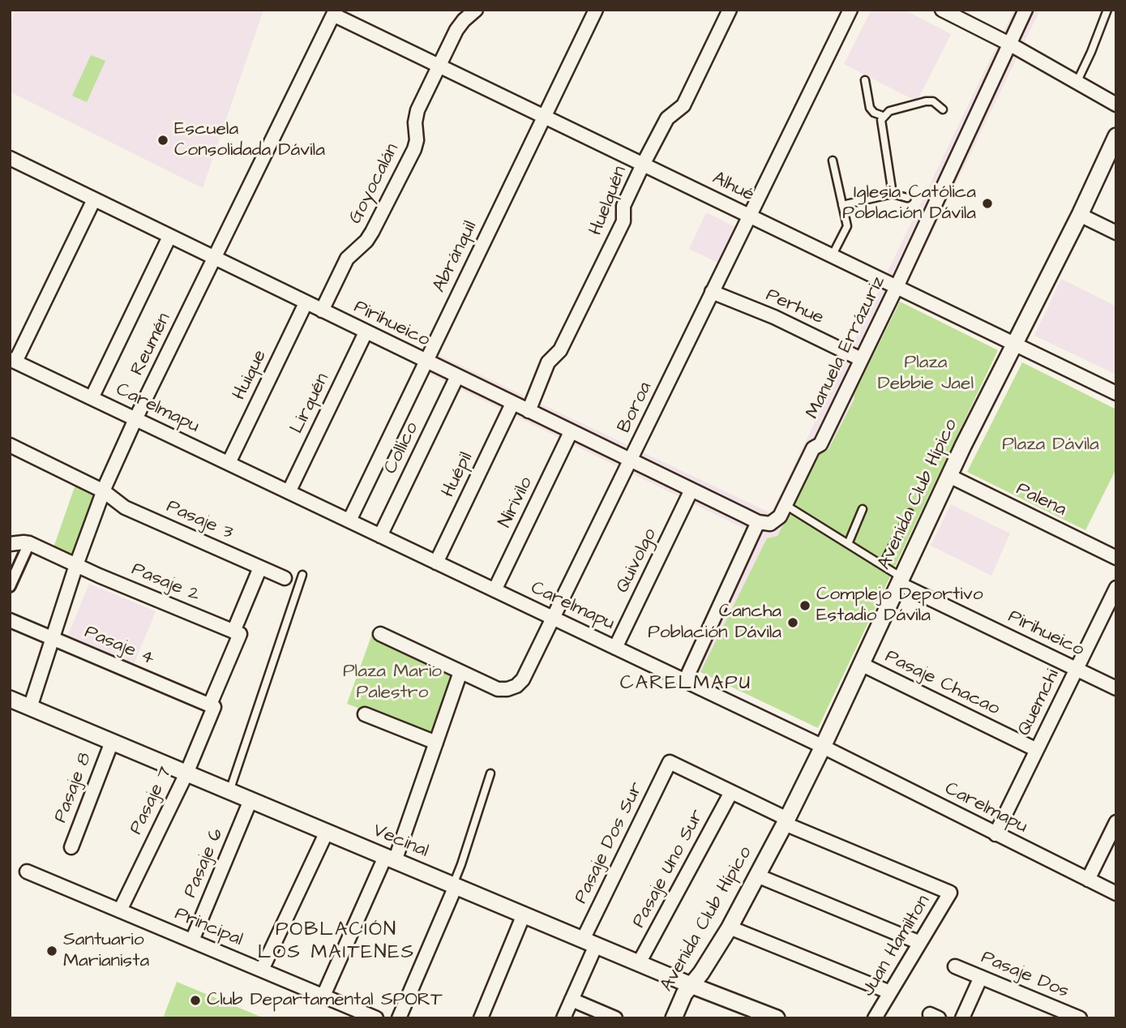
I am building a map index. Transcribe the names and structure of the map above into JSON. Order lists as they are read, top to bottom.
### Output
{
  "streets": {
    "street": [
      "Goyocalán",
      "Alhué",
      "Huelquén",
      "Abránquil",
      "Perhue",
      "Pirihueico",
      "Reumén",
      "Manuela Errázuriz",
      "Huique",
      "Lirquén",
      "Boroa",
      "Carelmapu",
      "Collico",
      "Huépil",
      "Avenida Club Hípico",
      "Palena",
      "Nirivilo",
      "Pasaje 3",
      "Quivolgo",
      "Pasaje 2",
      "Pasaje 4",
      "Pasaje Chacao",
      "Quemchi",
      "Pasaje 8",
      "Pasaje 7",
      "Vecinal",
      "Pasaje Dos Sur",
      "Pasaje 6",
      "Pasaje Uno Sur",
      "Principal",
      "Juan Hamilton",
      "Pasaje Dos"
    ]
  },
  "crossings": [
    ["Goyocalán", "Alhué"],
    ["Goyocalán", "Pirihueico"],
    ["Alhué", "Huelquén"],
    ["Alhué", "Abránquil"],
    ["Alhué", "Reumén"],
    ["Alhué", "Manuela Errázuriz"],
    ["Alhué", "Boroa"],
    ["Alhué", "Avenida Club Hípico"],
    ["Huelquén", "Pirihueico"],
    ["Abránquil", "Pirihueico"],
    ["Abránquil", "Carelmapu"],
    ["Perhue", "Manuela Errázuriz"],
    ["Perhue", "Boroa"],
    ["Pirihueico", "Reumén"],
    ["Pirihueico", "Manuela Errázuriz"],
    ["Pirihueico", "Huique"],
    ["Pirihueico", "Lirquén"],
    ["Pirihueico", "Boroa"],
    ["Pirihueico", "Collico"],
    ["Pirihueico", "Huépil"],
    ["Pirihueico", "Avenida Club Hípico"],
    ["Pirihueico", "Nirivilo"],
    ["Pirihueico", "Quivolgo"],
    ["Pirihueico", "Quemchi"],
    ["Reumén", "Carelmapu"],
    ["Reumén", "Pasaje 3"],
    ["Reumén", "Pasaje 2"],
    ["Reumén", "Pasaje 4"],
    ["Reumén", "Vecinal"],
    ["Huique", "Carelmapu"],
    ["Lirquén", "Carelmapu"],
    ["Boroa", "Carelmapu"],
    ["Carelmapu", "Collico"],
    ["Carelmapu", "Huépil"],
    ["Carelmapu", "Avenida Club Hípico"],
    ["Carelmapu", "Nirivilo"],
    ["Carelmapu", "Quivolgo"],
    ["Carelmapu", "Quemchi"],
    ["Avenida Club Hípico", "Palena"],
    ["Avenida Club Hípico", "Pasaje Chacao"],
    ["Avenida Club Hípico", "Vecinal"],
    ["Avenida Club Hípico", "Juan Hamilton"],
    ["Pasaje 3", "Pasaje 7"],
    ["Pasaje 2", "Pasaje 7"],
    ["Pasaje 4", "Pasaje 7"],
    ["Pasaje Chacao", "Quemchi"],
    ["Pasaje 8", "Vecinal"],
    ["Pasaje 7", "Vecinal"],
    ["Pasaje 7", "Principal"],
    ["Vecinal", "Pasaje Dos Sur"],
    ["Vecinal", "Pasaje 6"],
    ["Vecinal", "Pasaje Uno Sur"],
    ["Pasaje Dos Sur", "Pasaje Uno Sur"],
    ["Pasaje 6", "Principal"]
  ],
  "districts": ["CARELMAPU", "POBLACIÓN LOS MAITENES"],
  "parks": ["Plaza Debbie Jael", "Plaza Dávila", "Plaza Mario Palestro"],
  "places": [
    "Escuela Consolidada Dávila",
    "Iglesia Católica Población Dávila",
    "Complejo Deportivo Estadio Dávila",
    "Cancha Población Dávila",
    "Santuario Marianista",
    "Club Departamental SPORT"
  ]
}
